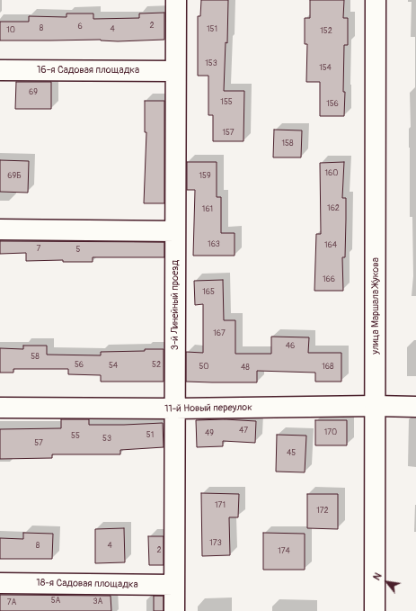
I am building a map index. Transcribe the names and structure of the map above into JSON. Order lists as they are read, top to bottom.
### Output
{
  "streets": {
    "street": [
      "16-я Садовая площадка",
      "3-й Линейный проезд",
      "улица Маршала Жукова",
      "11-й Новый переулок",
      "18-я Садовая площадка"
    ]
  },
  "crossings": [
    ["16-я Садовая площадка", "3-й Линейный проезд"],
    ["3-й Линейный проезд", "11-й Новый переулок"],
    ["3-й Линейный проезд", "18-я Садовая площадка"],
    ["улица Маршала Жукова", "11-й Новый переулок"]
  ],
  "house_numbers": [
    "2",
    "6",
    "8",
    "4",
    "151",
    "10",
    "152",
    "153",
    "154",
    "69",
    "155",
    "156",
    "157",
    "158",
    "160",
    "69Б",
    "159",
    "162",
    "161",
    "163",
    "164",
    "7",
    "5",
    "166",
    "165",
    "167",
    "46",
    "58",
    "56",
    "52",
    "54",
    "50",
    "168",
    "48",
    "47",
    "170",
    "49",
    "51",
    "55",
    "53",
    "57",
    "45",
    "171",
    "172",
    "173",
    "8",
    "4",
    "2",
    "174",
    "5А",
    "3А",
    "7А"
  ],
  "north": "top left"
}
